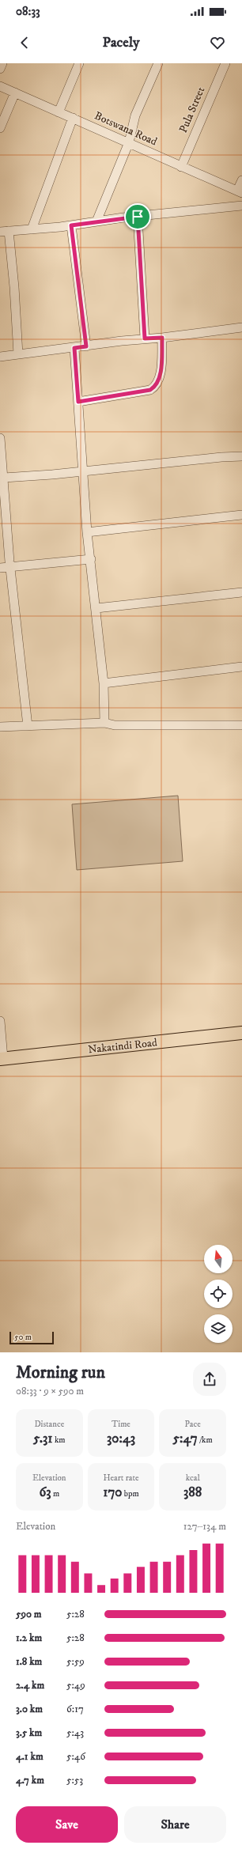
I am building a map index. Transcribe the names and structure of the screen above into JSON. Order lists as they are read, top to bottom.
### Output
{
  "streets": {
    "highway": ["Nakatindi Road"],
    "street": ["Pula Street", "Botswana Road"]
  },
  "crossings": [
    ["Pula Street", "Botswana Road"]
  ],
  "scale_bar": "50 m",
  "north": "top",
  "page": {
    "status": "08:33",
    "header": "Pacely",
    "scale": "50 m",
    "heading": ["Morning run", "08:33 · 9 × 590 m"],
    "stats": [
      ["Distance", "5.31 km"],
      ["Time", "30:43"],
      ["Pace", "5:47 /km"],
      ["Elevation", "63 m"],
      ["Heart rate", "170 bpm"],
      ["kcal", "388"]
    ],
    "chart": ["Elevation", "127–134 m"],
    "list": [
      {
        "name": "590 m",
        "note": "5:28"
      },
      {
        "name": "1.2 km",
        "note": "5:28"
      },
      {
        "name": "1.8 km",
        "note": "5:59"
      },
      {
        "name": "2.4 km",
        "note": "5:49"
      },
      {
        "name": "3.0 km",
        "note": "6:17"
      },
      {
        "name": "3.5 km",
        "note": "5:43"
      },
      {
        "name": "4.1 km",
        "note": "5:46"
      },
      {
        "name": "4.7 km",
        "note": "5:53"
      }
    ],
    "buttons": ["Save", "Share"]
  }
}
